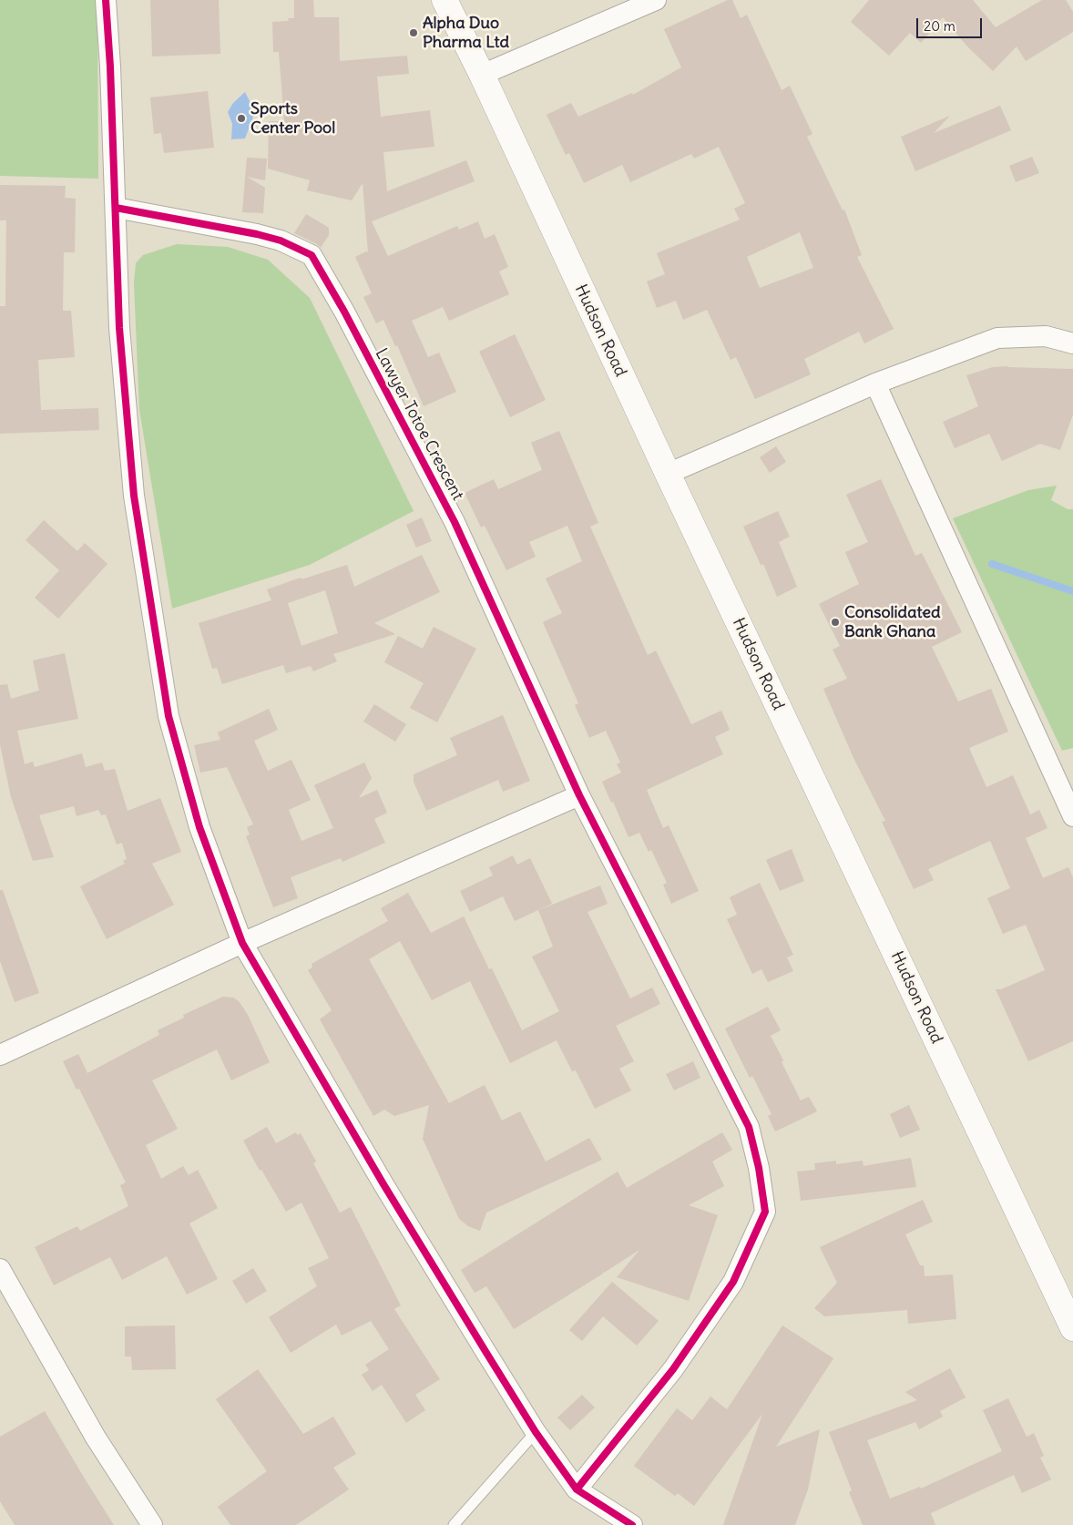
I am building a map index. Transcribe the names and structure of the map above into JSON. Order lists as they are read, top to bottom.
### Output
{
  "streets": {
    "street": ["Hudson Road", "Lawyer Totoe Crescent"]
  },
  "places": ["Alpha Duo Pharma Ltd", "Sports Center Pool", "Consolidated Bank Ghana"],
  "scale_bar": "20 m"
}
